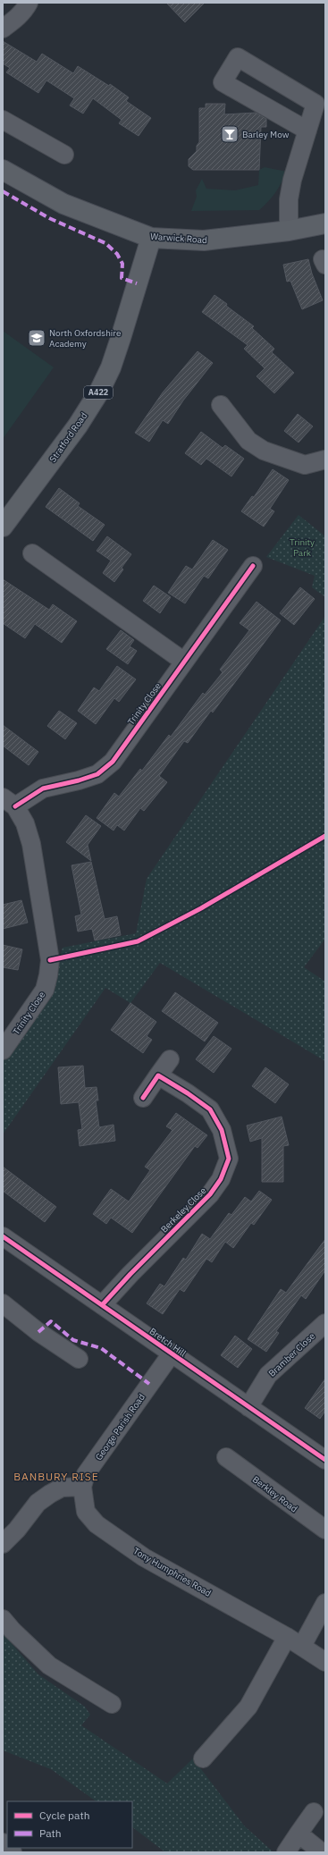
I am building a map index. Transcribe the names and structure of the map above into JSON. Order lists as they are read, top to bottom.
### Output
{
  "streets": {
    "main road": ["Warwick Road", "A422", "Stratford Road"],
    "street": [
      "Trinity Close",
      "Berkeley Close",
      "Bretch Hill",
      "Bramber Close",
      "George Parish Road",
      "Berkley Road",
      "Tony Humphries Road"
    ]
  },
  "crossings": [
    ["Warwick Road", "Stratford Road"],
    ["Berkeley Close", "Bretch Hill"],
    ["Bretch Hill", "Bramber Close"],
    ["Bretch Hill", "George Parish Road"],
    ["George Parish Road", "Tony Humphries Road"]
  ],
  "districts": ["BANBURY RISE"],
  "parks": ["Trinity Park"],
  "places": {
    "bar": ["Barley Mow"],
    "school or university": ["North Oxfordshire Academy"]
  },
  "legend": ["Cycle path", "Path"]
}
